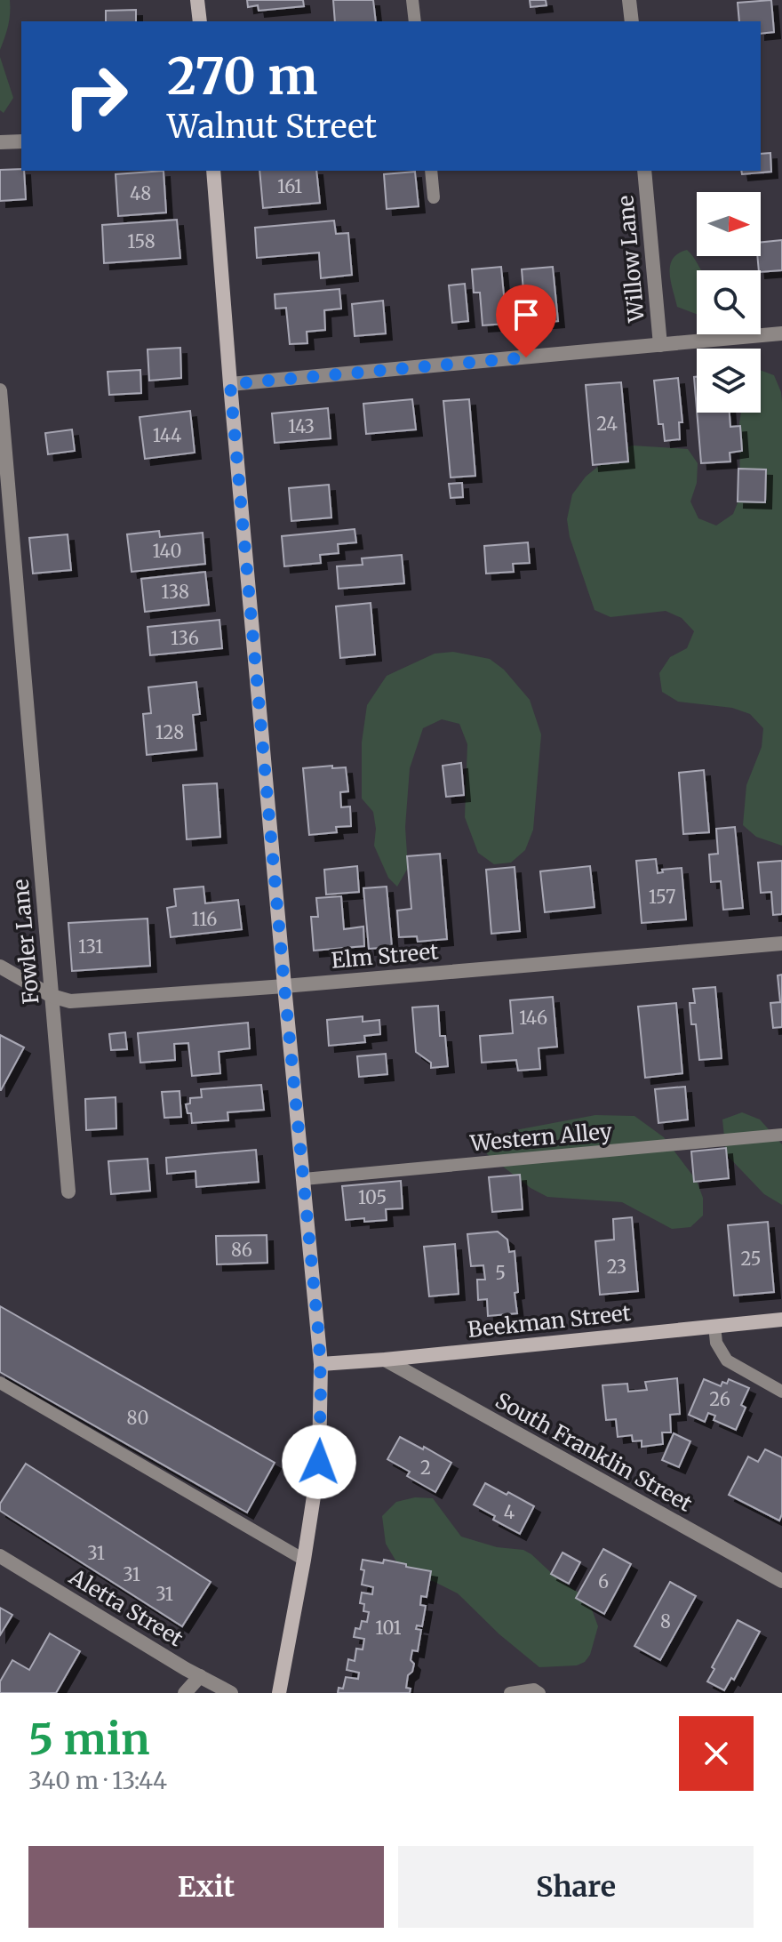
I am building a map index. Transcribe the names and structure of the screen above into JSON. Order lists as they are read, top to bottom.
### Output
{
  "streets": {
    "street": [
      "Willow Lane",
      "Fowler Lane",
      "Elm Street",
      "Beekman Street",
      "South Franklin Street",
      "Aletta Street"
    ],
    "lane": ["Western Alley"]
  },
  "crossings": [
    ["Fowler Lane", "Elm Street"],
    ["Beekman Street", "South Franklin Street"]
  ],
  "house_numbers": [
    "161",
    "48",
    "158",
    "24",
    "143",
    "144",
    "140",
    "138",
    "136",
    "128",
    "157",
    "116",
    "131",
    "146",
    "105",
    "86",
    "25",
    "23",
    "5",
    "26",
    "80",
    "2",
    "4",
    "31",
    "31",
    "6",
    "31",
    "8",
    "101"
  ],
  "north": "right",
  "page": {
    "turn": ["270 m", "Walnut Street"],
    "heading": ["5 min", "340 m · 13:44"],
    "buttons": ["Exit", "Share"]
  }
}
